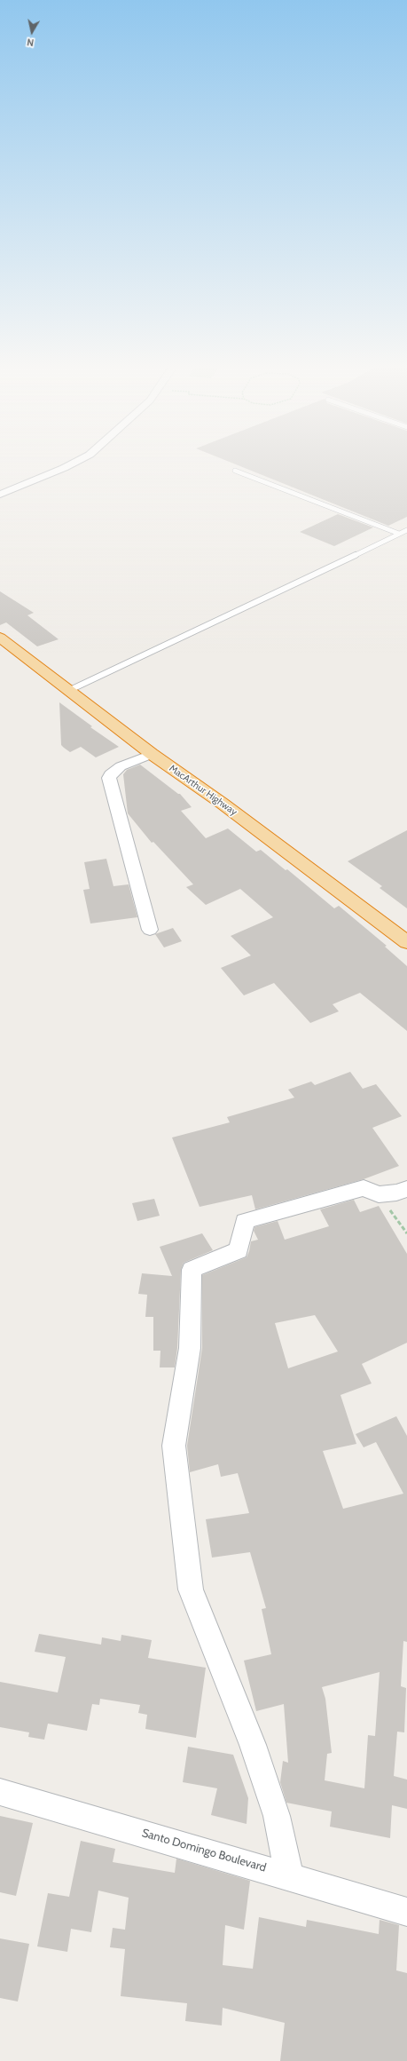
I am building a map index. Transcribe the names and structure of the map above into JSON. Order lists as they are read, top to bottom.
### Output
{
  "streets": {
    "highway": ["MacArthur Highway"],
    "street": ["Santo Domingo Boulevard"]
  },
  "north": "bottom"
}
